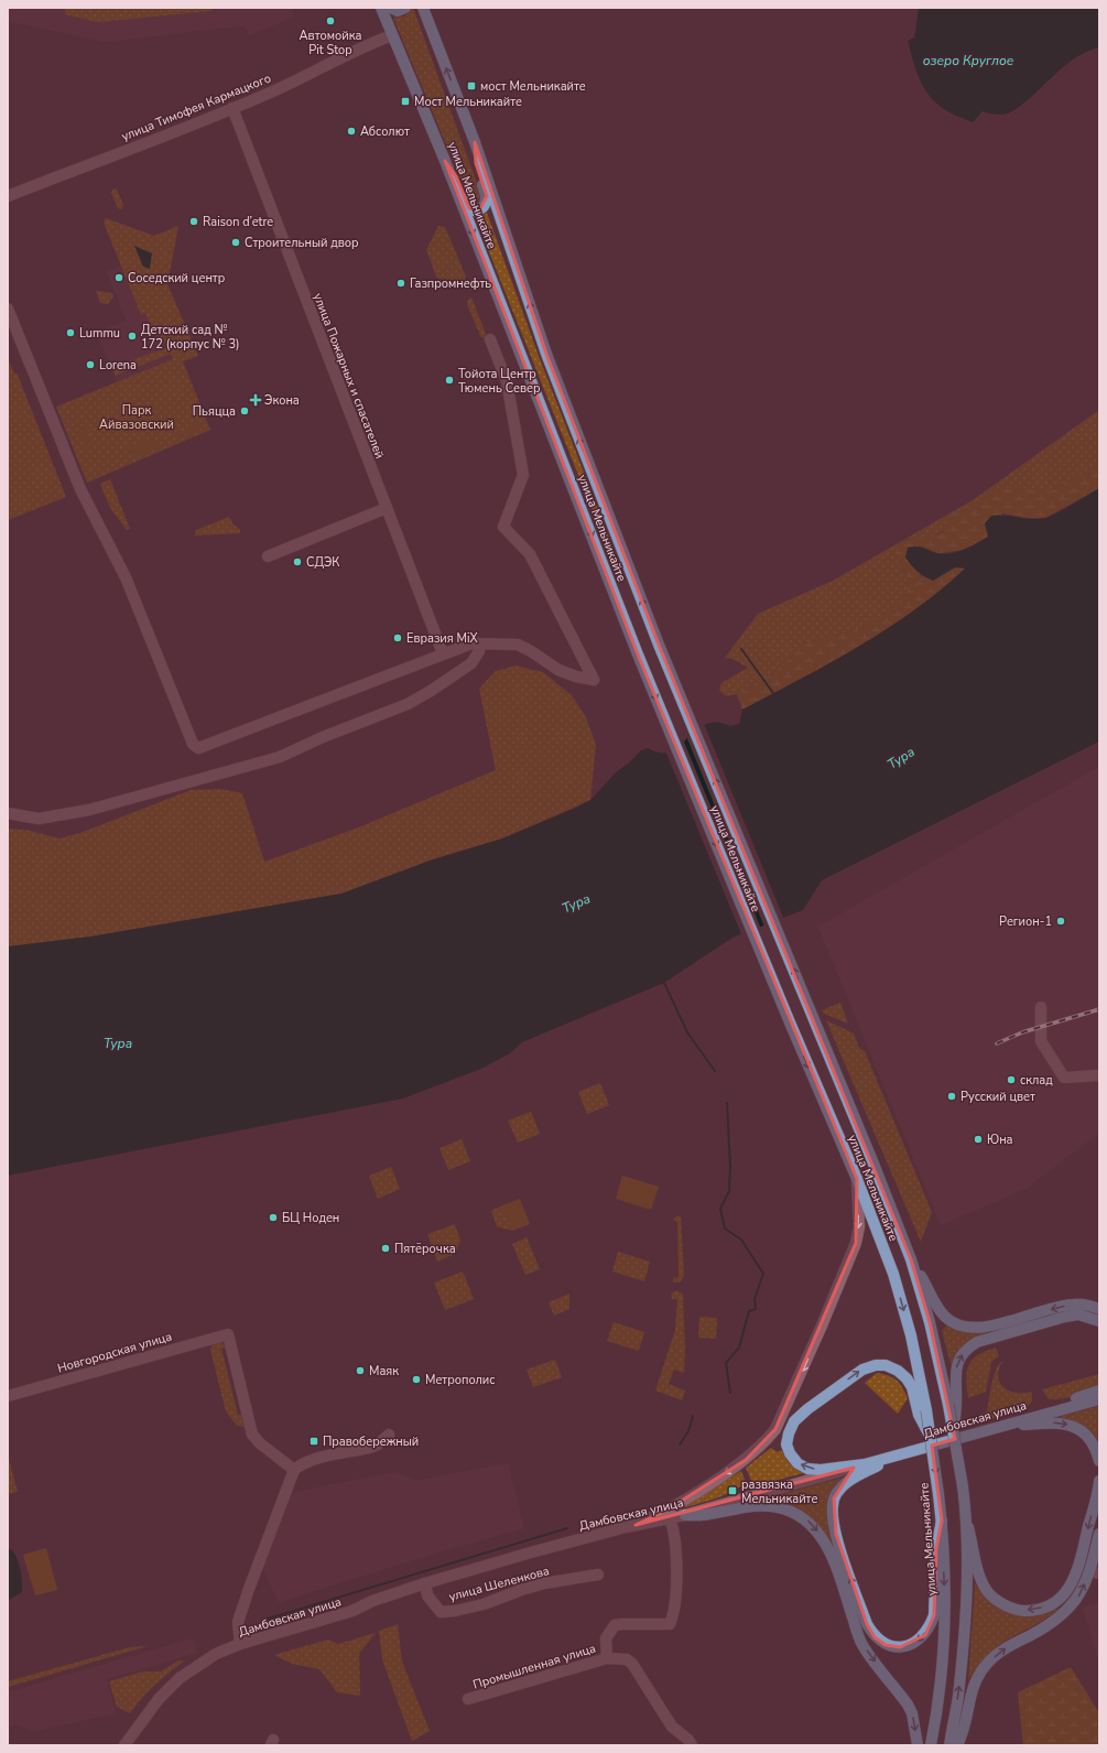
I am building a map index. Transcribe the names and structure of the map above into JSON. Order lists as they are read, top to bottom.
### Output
{
  "streets": {
    "main road": ["улица Мельникайте", "Дамбовская улица"],
    "street": [
      "улица Тимофея Кармацкого",
      "улица Пожарных и спасателей",
      "Новгородская улица",
      "улица Шеленкова",
      "Промышленная улица"
    ]
  },
  "crossings": [
    ["улица Тимофея Кармацкого", "улица Мельникайте"],
    ["улица Тимофея Кармацкого", "улица Пожарных и спасателей"],
    ["Дамбовская улица", "улица Шеленкова"],
    ["Дамбовская улица", "Промышленная улица"]
  ],
  "water": ["озеро Круглое", "Тура"],
  "parks": ["Парк Айвазовский"],
  "places": {
    "other": [
      "Автомойка Pit Stop",
      "Абсолют",
      "Raison d’etre",
      "Строительный двор",
      "Соседский центр",
      "Газпромнефть",
      "Lummu",
      "Детский сад № 172 (корпус № 3)",
      "Lorena",
      "Тойота Центр Тюмень Север",
      "Пьяцца",
      "СДЭК",
      "Евразия MiX",
      "Регион-1",
      "склад",
      "Русский цвет",
      "Юна",
      "БЦ Ноден",
      "Пятёрочка",
      "Маяк",
      "Метрополис"
    ],
    "transit": [
      "мост Мельникайте",
      "Мост Мельникайте",
      "Правобережный",
      "развязка Мельникайте"
    ],
    "health": ["Экона"]
  }
}
